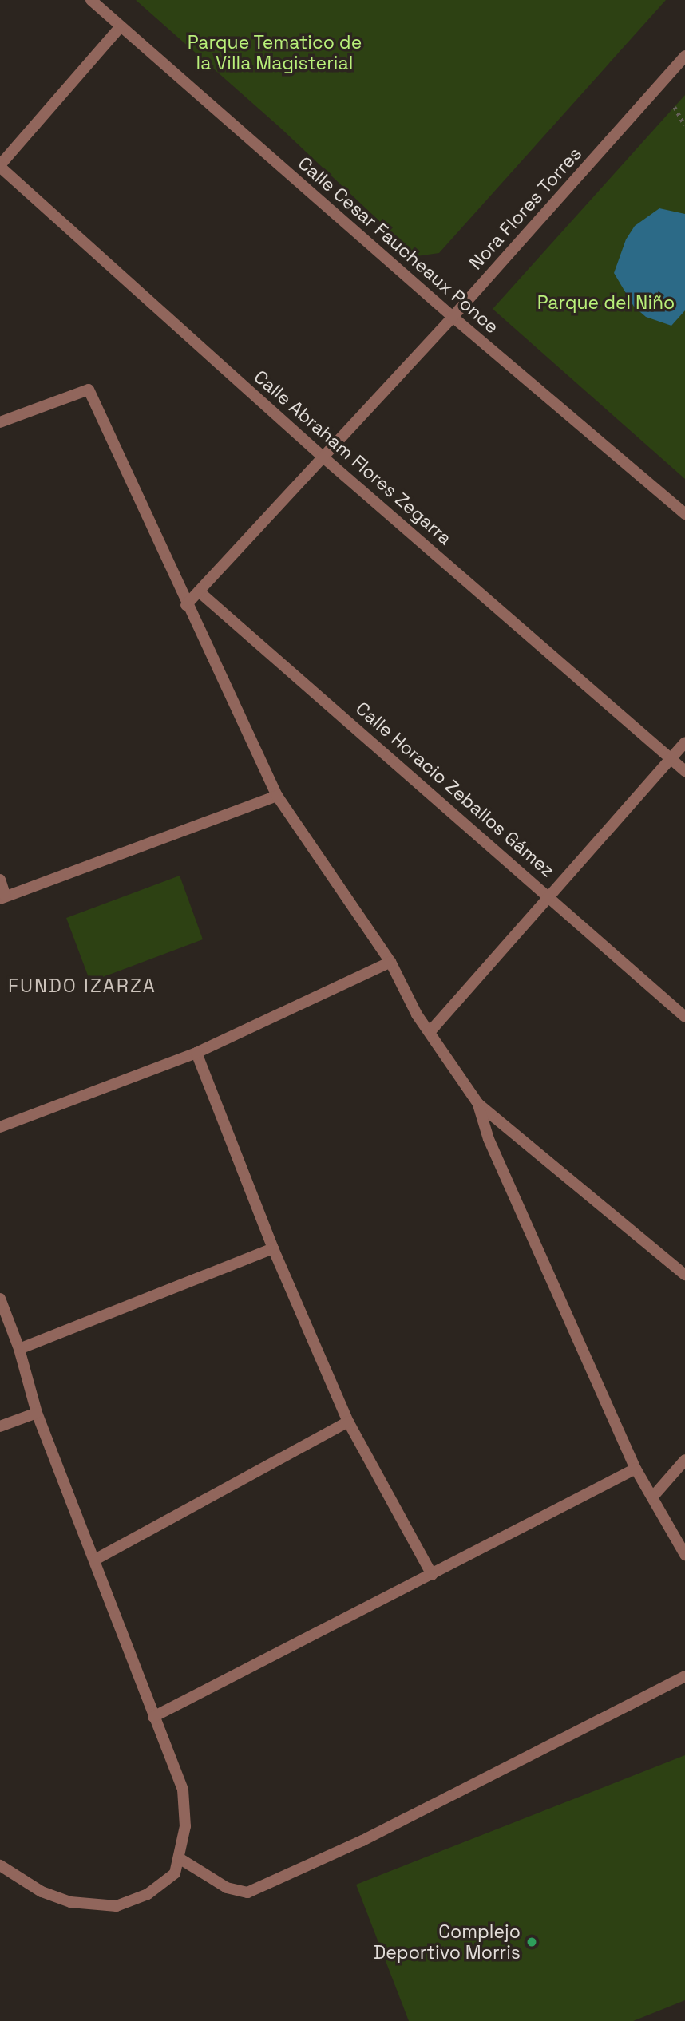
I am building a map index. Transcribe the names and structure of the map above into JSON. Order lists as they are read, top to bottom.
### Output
{
  "streets": {
    "street": [
      "Nora Flores Torres",
      "Calle Cesar Faucheaux Ponce",
      "Calle Abraham Flores Zegarra",
      "Calle Horacio Zeballos Gámez"
    ]
  },
  "crossings": [
    ["Nora Flores Torres", "Calle Cesar Faucheaux Ponce"],
    ["Nora Flores Torres", "Calle Abraham Flores Zegarra"],
    ["Nora Flores Torres", "Calle Horacio Zeballos Gámez"]
  ],
  "districts": ["FUNDO IZARZA"],
  "parks": ["Parque Tematico de la Villa Magisterial", "Parque del Niño"],
  "places": ["Complejo Deportivo Morris"]
}
